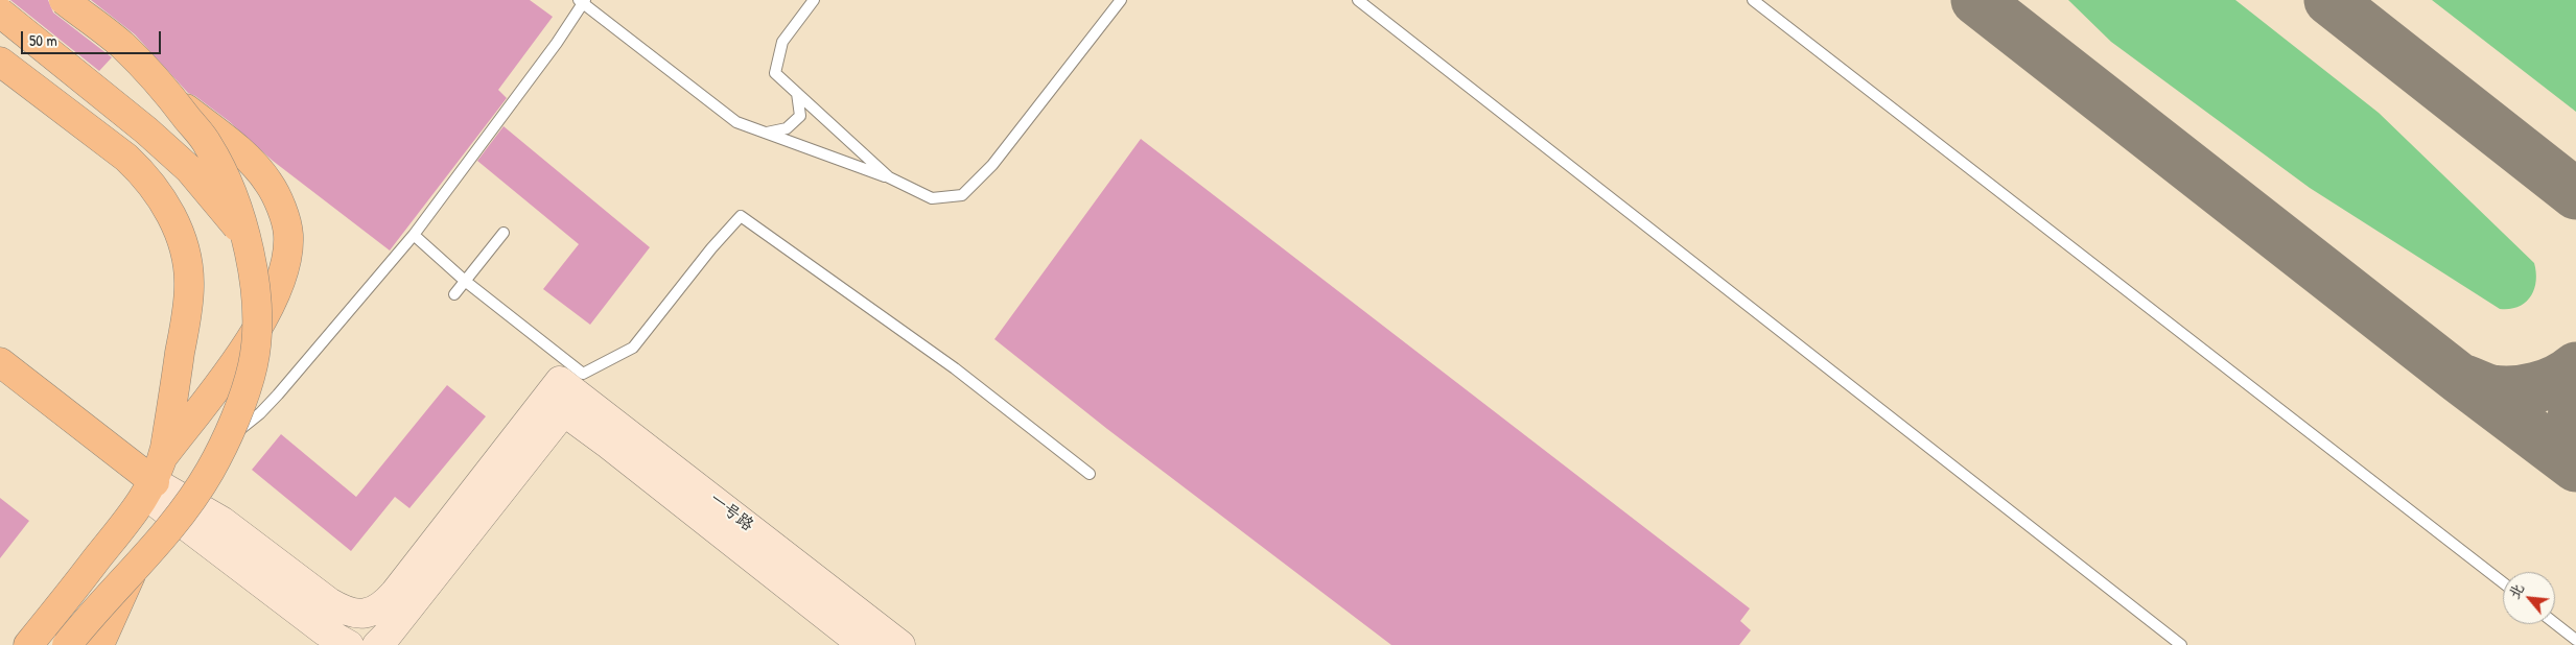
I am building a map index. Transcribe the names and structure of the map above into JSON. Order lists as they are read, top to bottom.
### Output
{
  "streets": {
    "main road": ["一号路"]
  },
  "scale_bar": "50 m",
  "north": "top left"
}
